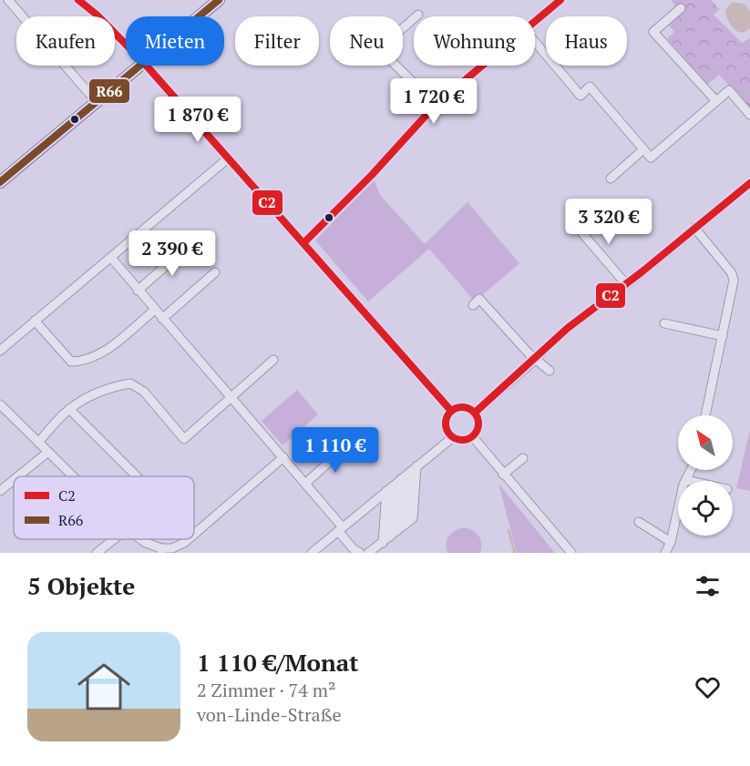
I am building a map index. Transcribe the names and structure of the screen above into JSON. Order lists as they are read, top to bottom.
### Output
{
  "lines": ["transit line C2", "transit line R66"],
  "legend": ["C2", "R66"],
  "north": "top left",
  "page": {
    "chip": [
      "Kaufen",
      "Mieten",
      "Filter",
      "Neu",
      "Wohnung",
      "Haus"
    ],
    "price": [
      "1 720 €",
      "1 870 €",
      "3 320 €",
      "2 390 €",
      "1 110 €"
    ],
    "heading": "5 Objekte",
    "list": [
      {
        "name": "1 110 €/Monat",
        "note": "2 Zimmer · 74 m² · von-Linde-Straße"
      }
    ]
  }
}
